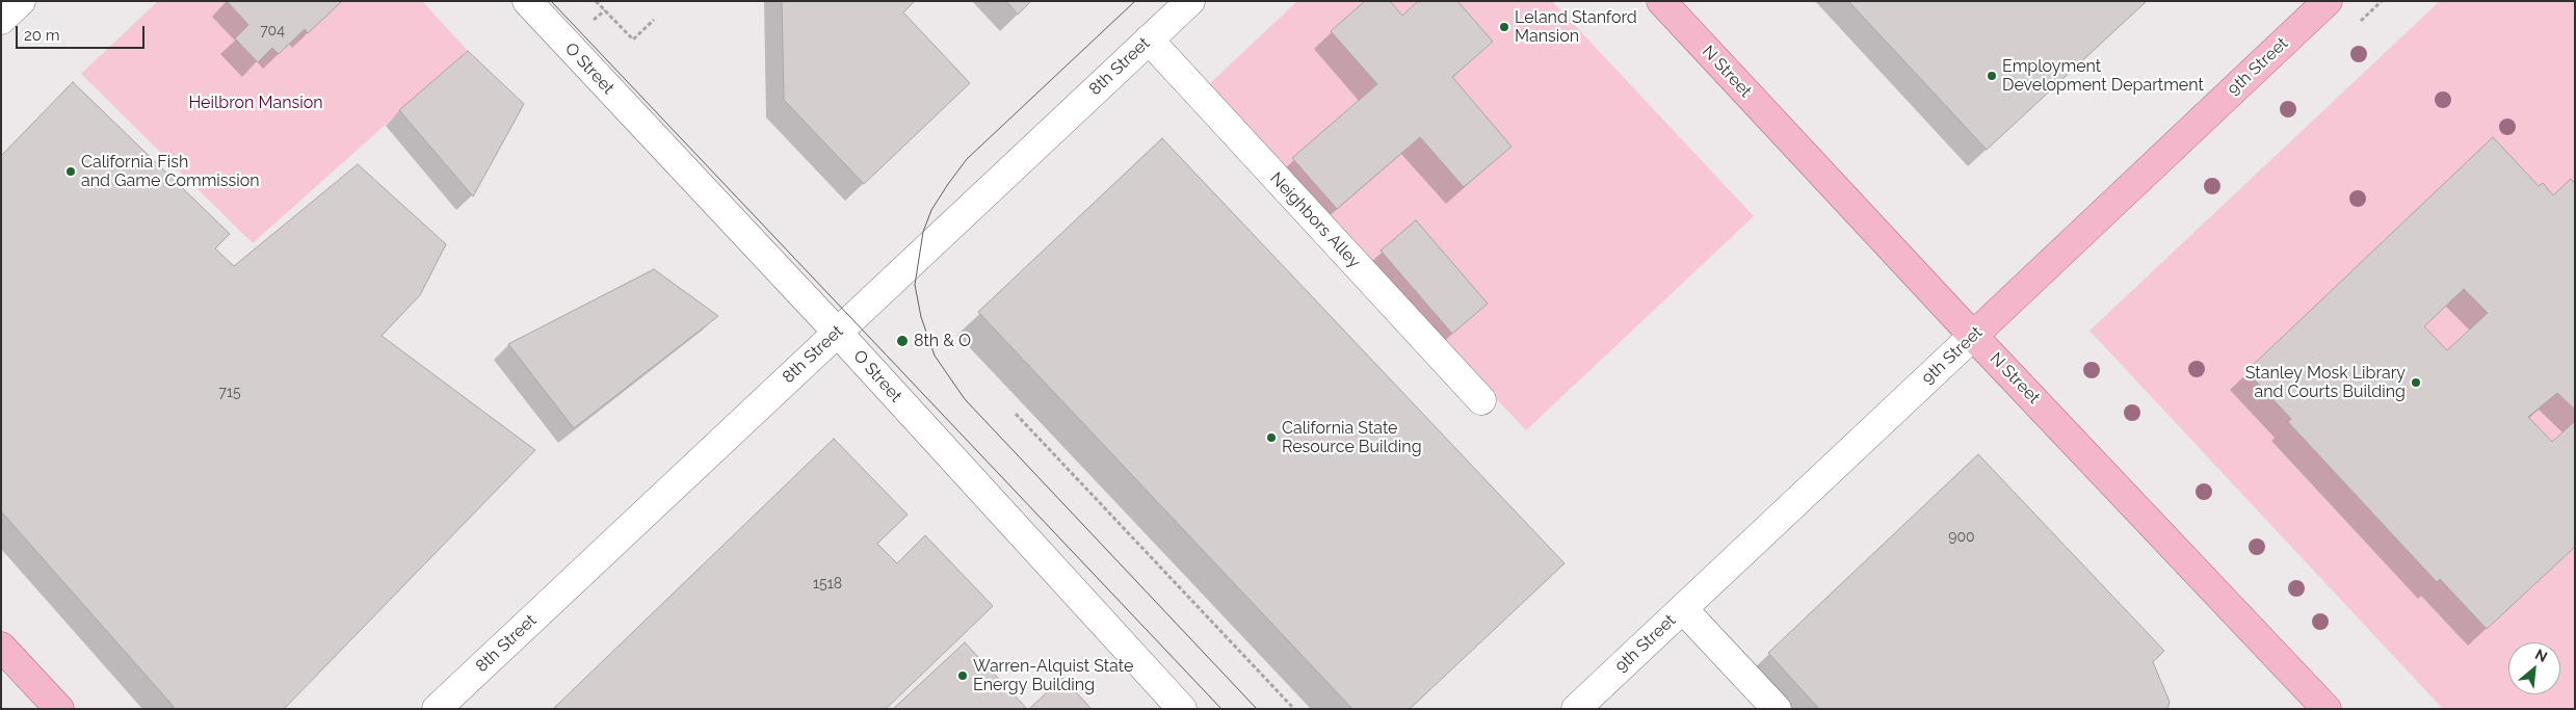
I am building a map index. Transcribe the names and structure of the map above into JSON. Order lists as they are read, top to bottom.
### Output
{
  "streets": {
    "main road": ["9th Street", "N Street"],
    "street": ["8th Street", "O Street", "Neighbors Alley"]
  },
  "crossings": [
    ["8th Street", "O Street"],
    ["8th Street", "Neighbors Alley"],
    ["9th Street", "N Street"]
  ],
  "parks": ["Heilbron Mansion"],
  "places": [
    "Leland Stanford Mansion",
    "Employment Development Department",
    "California Fish and Game Commission",
    "8th & O",
    "Stanley Mosk Library and Courts Building",
    "California State Resource Building",
    "Warren-Alquist State Energy Building"
  ],
  "house_numbers": [
    "704",
    "715",
    "900",
    "1518"
  ],
  "scale_bar": "20 m",
  "north": "top right"
}
